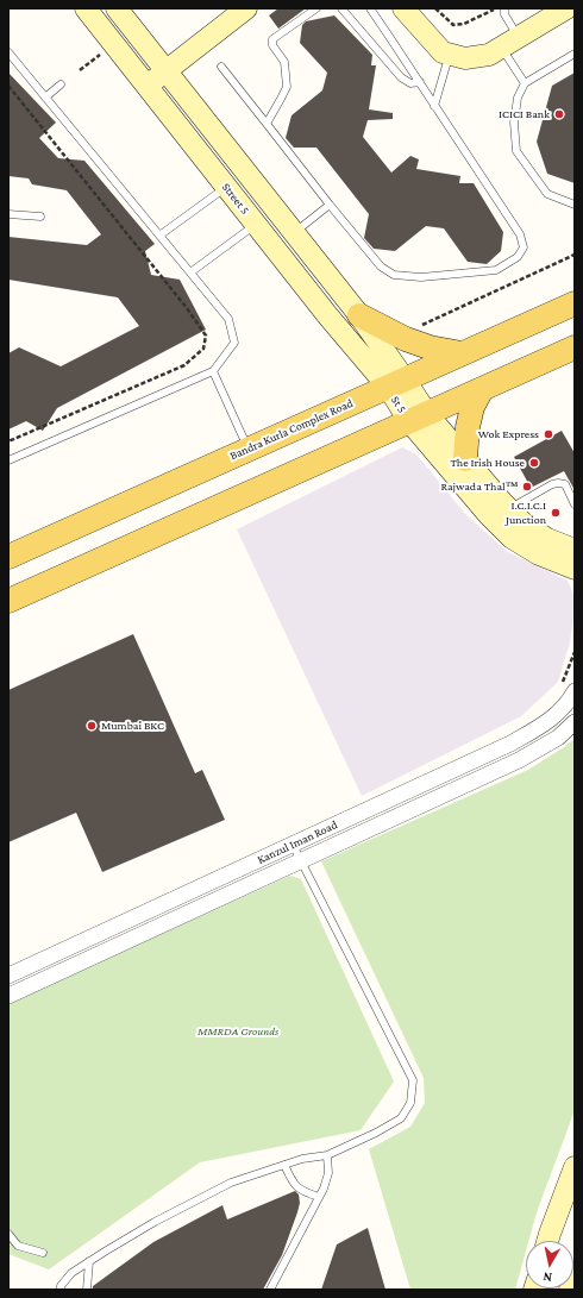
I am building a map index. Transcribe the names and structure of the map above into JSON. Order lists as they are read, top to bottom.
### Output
{
  "streets": {
    "main road": ["Bandra Kurla Complex Road"],
    "street": ["Street 5", "St 5", "Kanzul Iman Road"]
  },
  "crossings": [
    ["Street 5", "St 5"],
    ["Street 5", "Bandra Kurla Complex Road"],
    ["St 5", "Bandra Kurla Complex Road"]
  ],
  "parks": ["MMRDA Grounds"],
  "places": [
    "ICICI Bank",
    "Wok Express",
    "The Irish House",
    "Rajwada Thal™",
    "I.C.I.C.I Junction",
    "Mumbai BKC"
  ],
  "north": "bottom"
}
